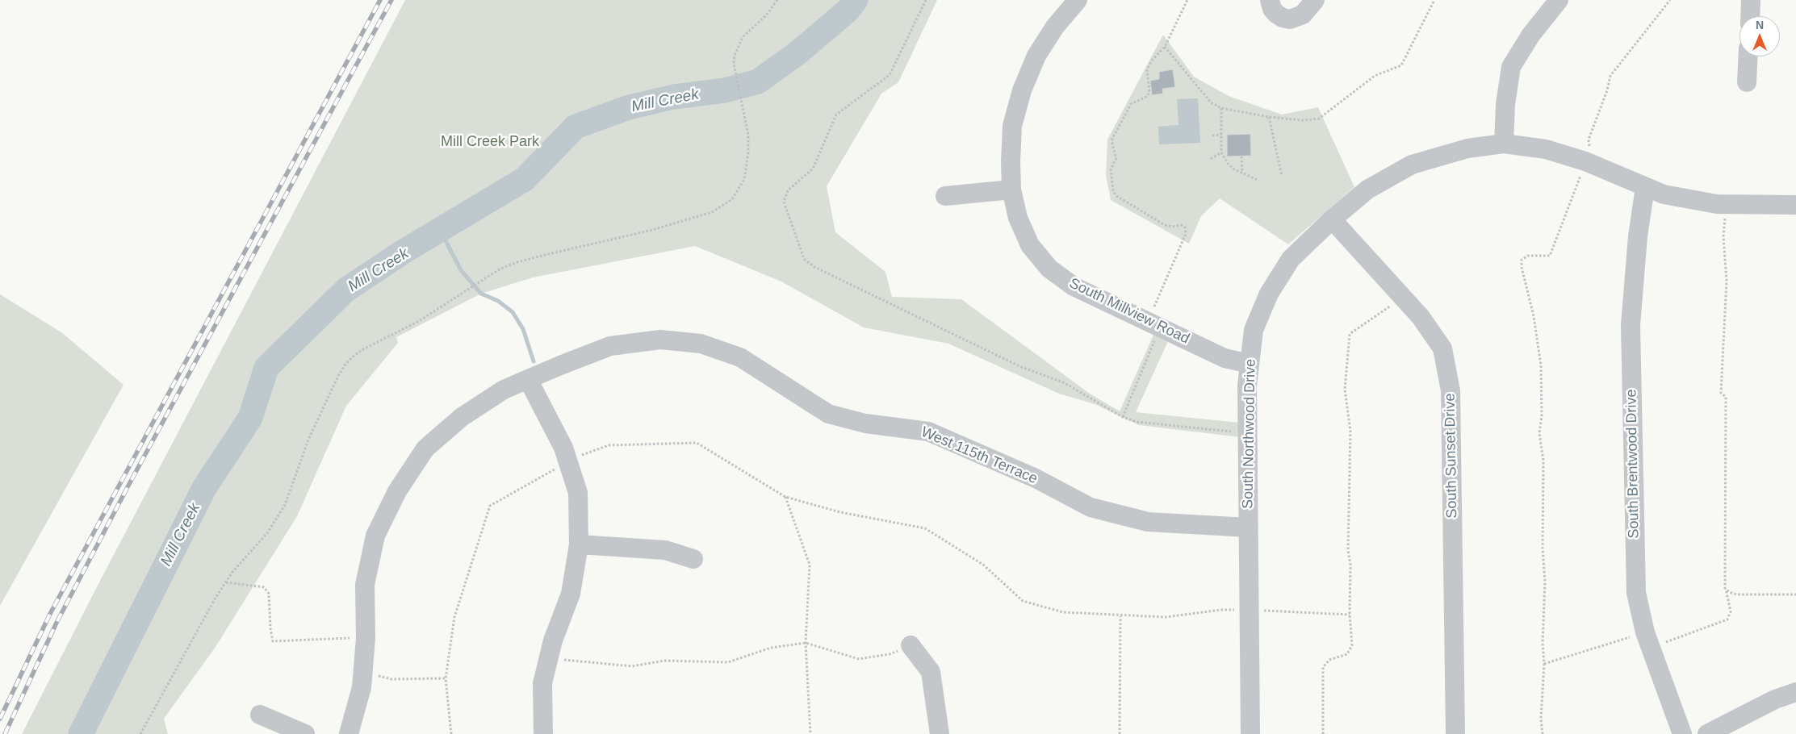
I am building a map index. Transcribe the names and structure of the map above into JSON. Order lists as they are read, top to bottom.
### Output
{
  "streets": {
    "street": [
      "South Millview Road",
      "South Northwood Drive",
      "West 115th Terrace",
      "South Sunset Drive",
      "South Brentwood Drive"
    ]
  },
  "crossings": [
    ["South Millview Road", "South Northwood Drive"],
    ["South Northwood Drive", "West 115th Terrace"],
    ["South Northwood Drive", "South Sunset Drive"],
    ["South Northwood Drive", "South Brentwood Drive"]
  ],
  "water": ["Mill Creek"],
  "parks": ["Mill Creek Park"],
  "north": "top"
}
